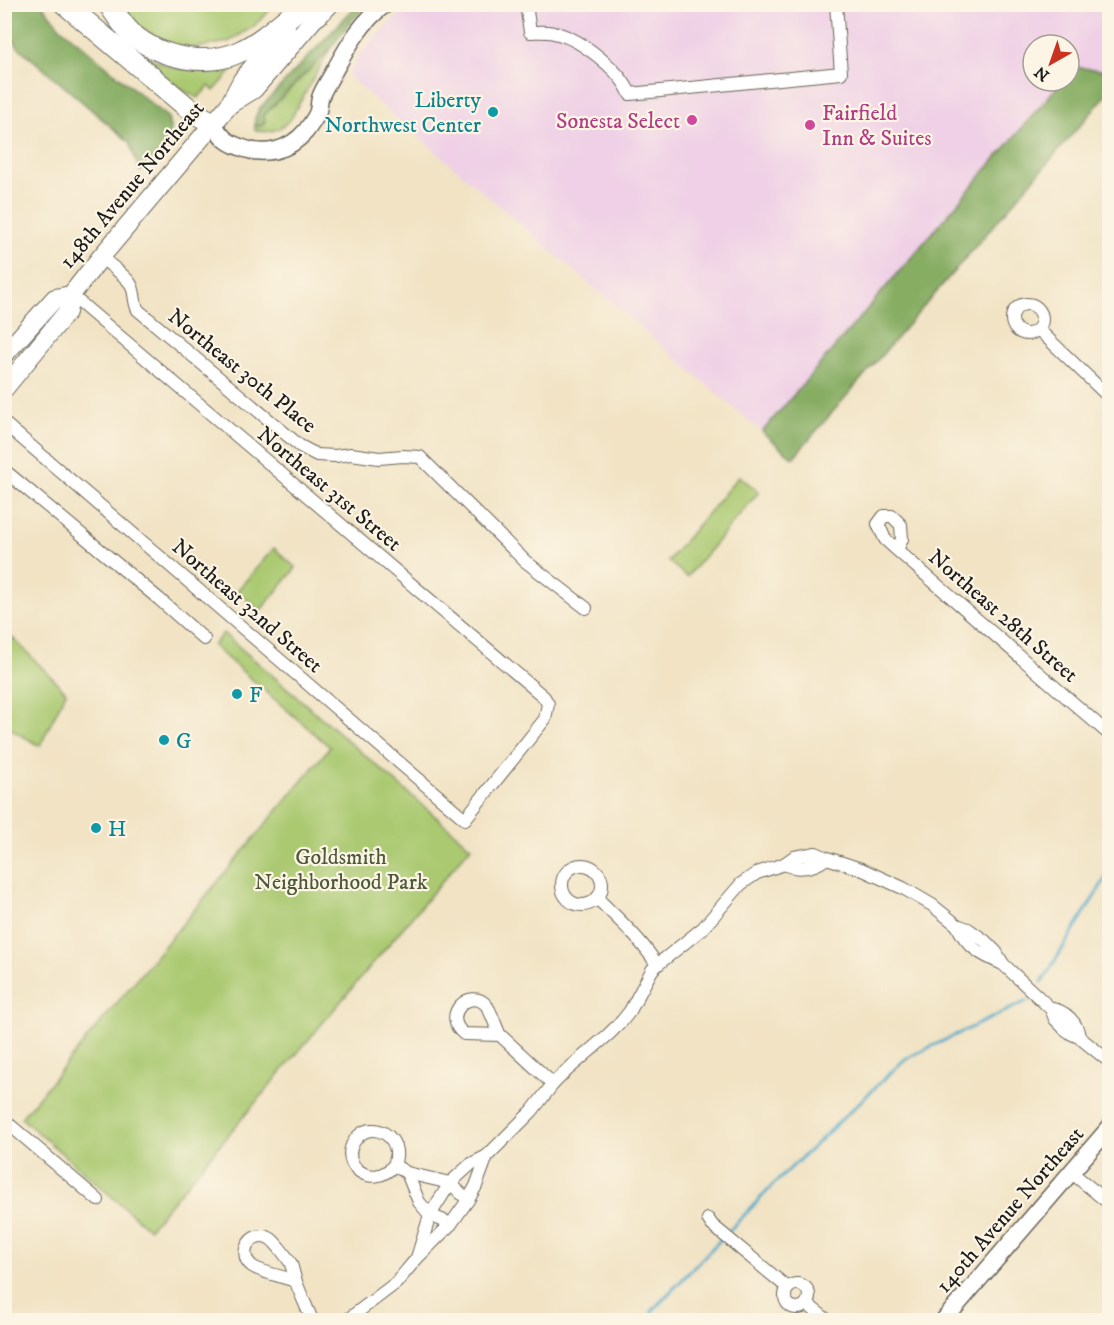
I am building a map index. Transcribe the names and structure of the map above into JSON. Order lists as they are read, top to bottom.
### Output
{
  "streets": {
    "main road": ["148th Avenue Northeast"],
    "street": [
      "Northeast 30th Place",
      "Northeast 31st Street",
      "Northeast 32nd Street",
      "Northeast 28th Street",
      "140th Avenue Northeast"
    ]
  },
  "crossings": [
    ["148th Avenue Northeast", "Northeast 30th Place"],
    ["148th Avenue Northeast", "Northeast 31st Street"],
    ["Northeast 31st Street", "Northeast 32nd Street"]
  ],
  "parks": ["Goldsmith Neighborhood Park"],
  "places": [
    "Liberty Northwest Center",
    "Sonesta Select",
    "Fairfield Inn & Suites",
    "F",
    "G",
    "H"
  ],
  "north": "bottom left"
}
